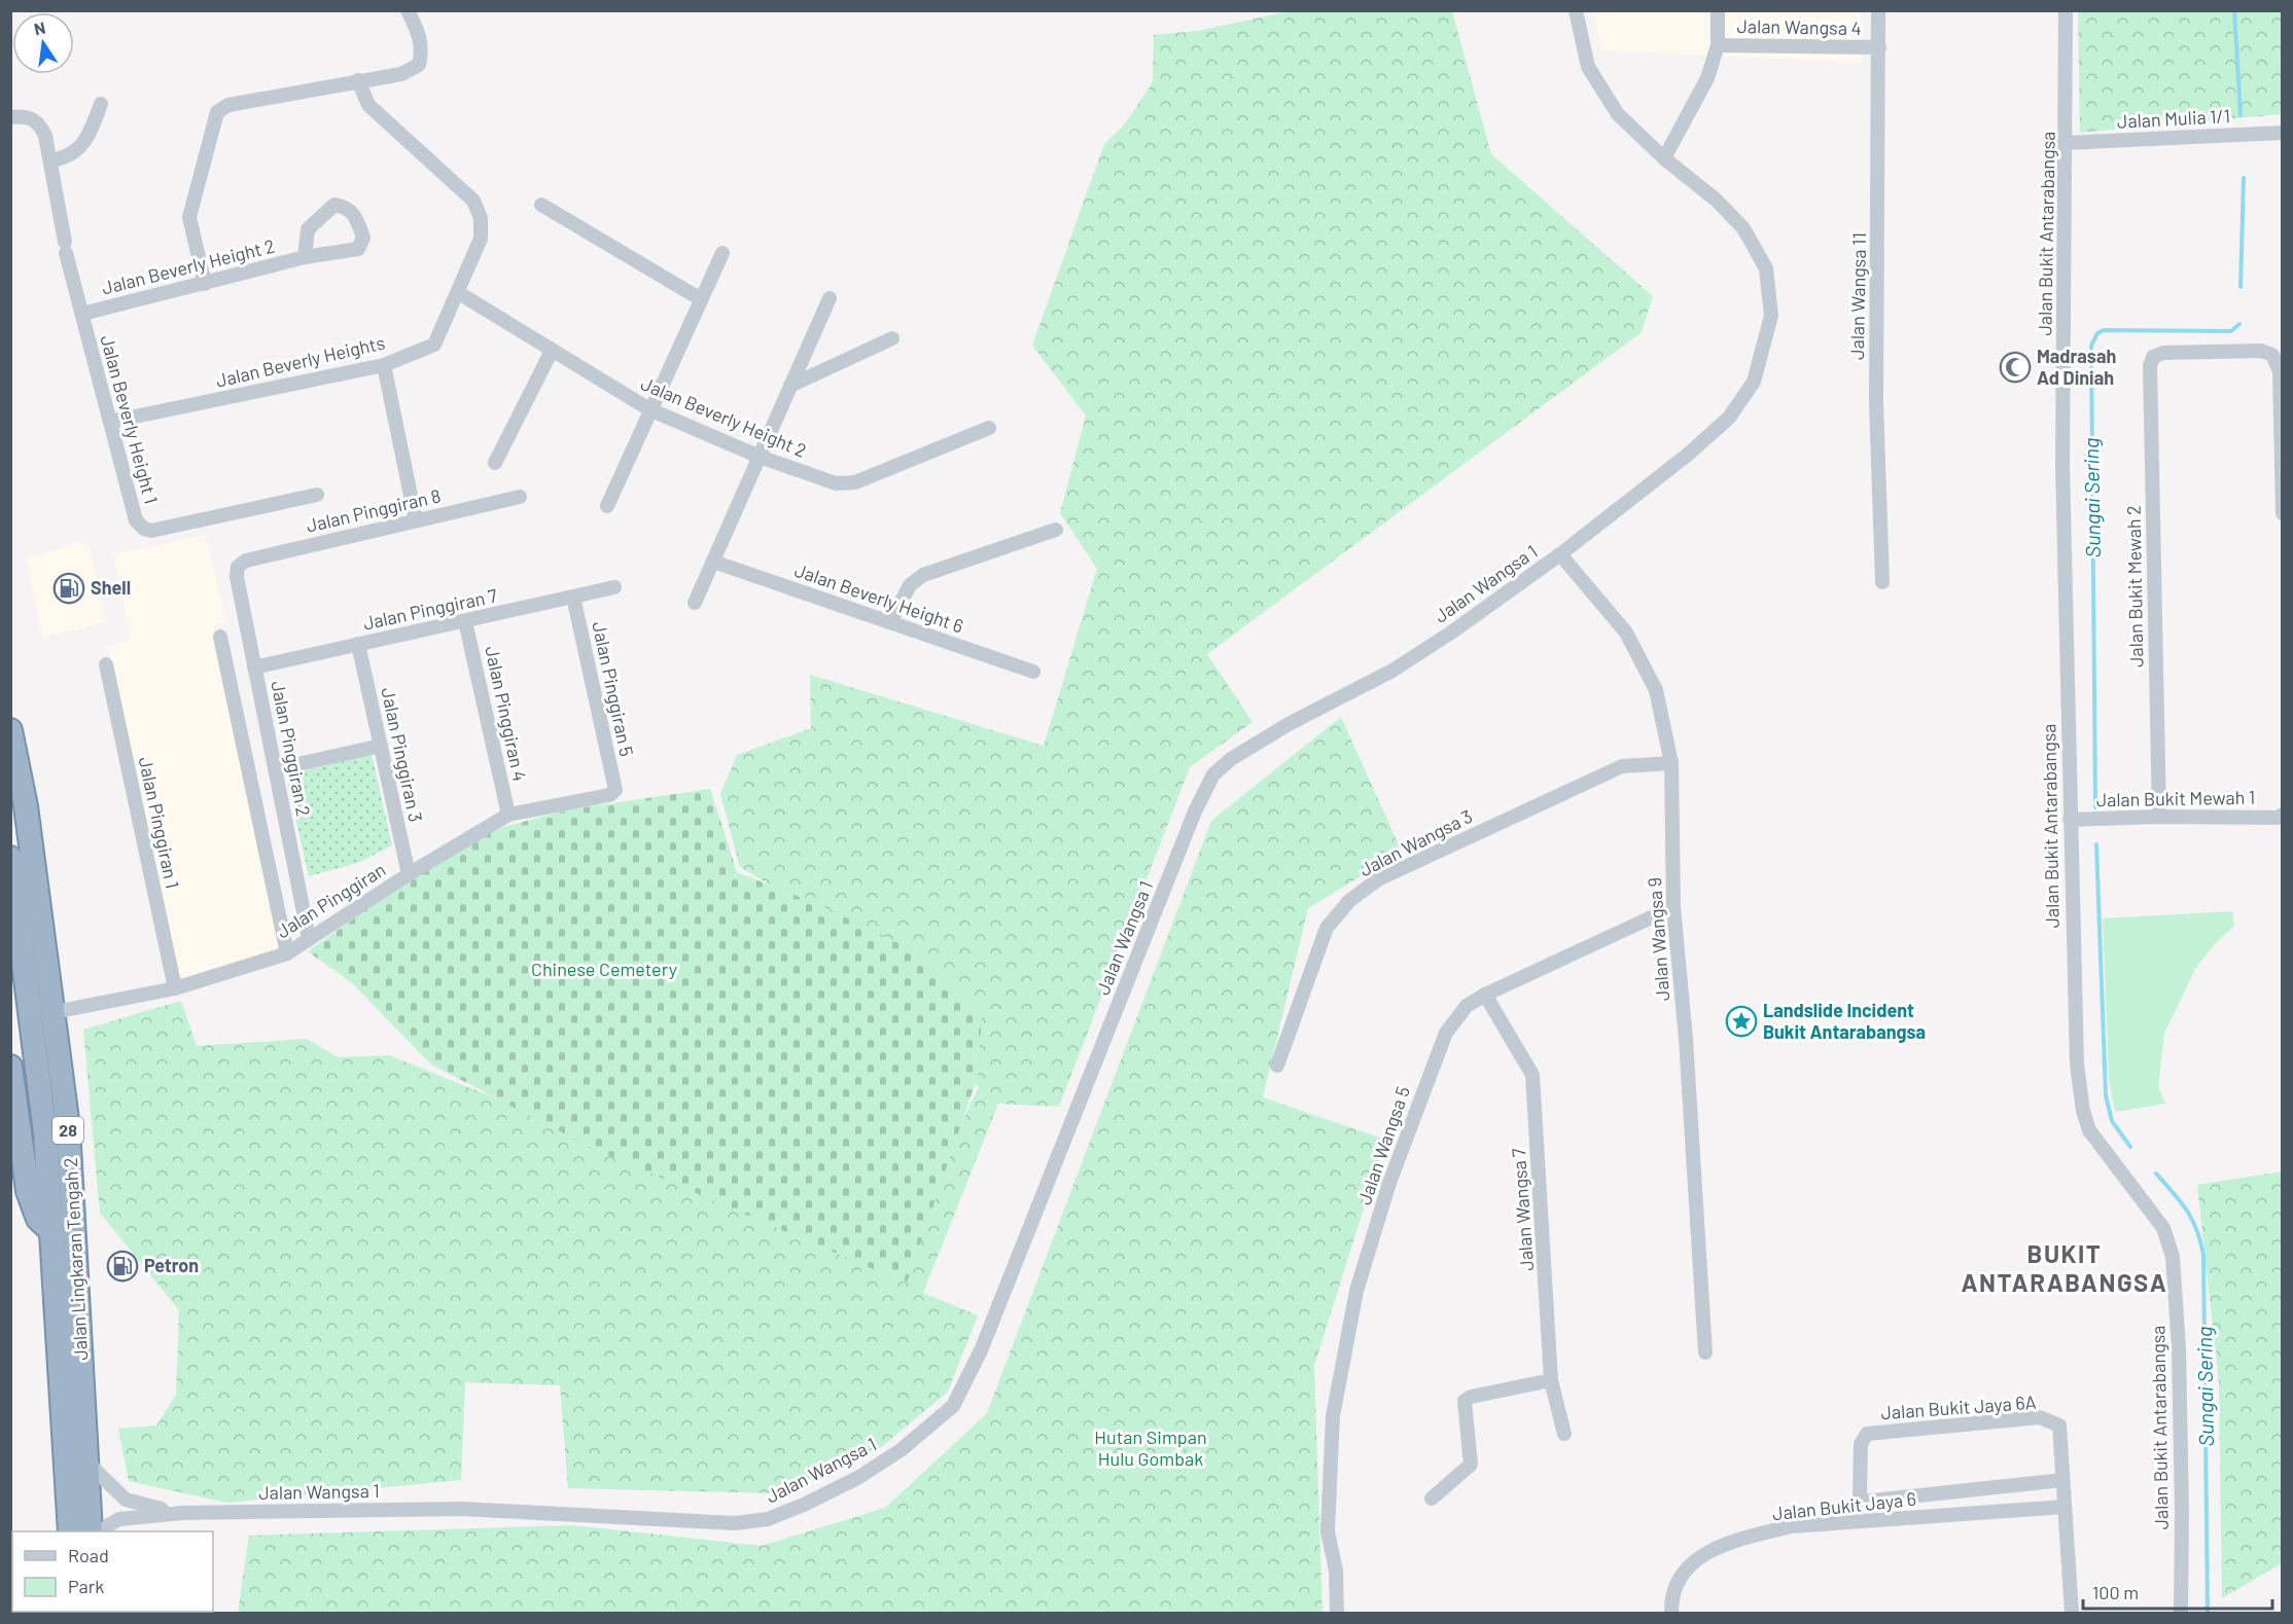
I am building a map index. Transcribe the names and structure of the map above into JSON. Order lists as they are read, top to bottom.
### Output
{
  "streets": {
    "highway": ["28", "Jalan Lingkaran Tengah 2"],
    "street": [
      "Jalan Wangsa 4",
      "Jalan Mulia 1/1",
      "Jalan Bukit Antarabangsa",
      "Jalan Beverly Height 2",
      "Jalan Wangsa 11",
      "Jalan Beverly Heights",
      "Jalan Beverly Height 1",
      "Jalan Pinggiran 8",
      "Jalan Wangsa 1",
      "Jalan Bukit Mewah 2",
      "Jalan Beverly Height 6",
      "Jalan Pinggiran 7",
      "Jalan Pinggiran 5",
      "Jalan Pinggiran 4",
      "Jalan Pinggiran 2",
      "Jalan Pinggiran 3",
      "Jalan Bukit Mewah 1",
      "Jalan Pinggiran 1",
      "Jalan Wangsa 3",
      "Jalan Pinggiran",
      "Jalan Wangsa 9",
      "Jalan Wangsa 5",
      "Jalan Wangsa 7",
      "Jalan Bukit Jaya 6A",
      "Jalan Bukit Jaya 6"
    ]
  },
  "crossings": [
    ["Jalan Wangsa 4", "Jalan Wangsa 11"],
    ["Jalan Mulia 1/1", "Jalan Bukit Antarabangsa"],
    ["Jalan Bukit Antarabangsa", "Jalan Bukit Mewah 1"],
    ["Jalan Beverly Height 2", "Jalan Beverly Heights"],
    ["Jalan Beverly Height 2", "Jalan Beverly Height 1"],
    ["Jalan Beverly Heights", "Jalan Beverly Height 1"],
    ["Jalan Pinggiran 8", "Jalan Pinggiran 2"],
    ["Jalan Wangsa 1", "Jalan Wangsa 9"],
    ["Jalan Wangsa 1", "Jalan Lingkaran Tengah 2"],
    ["Jalan Bukit Mewah 2", "Jalan Bukit Mewah 1"],
    ["Jalan Pinggiran 7", "Jalan Pinggiran 5"],
    ["Jalan Pinggiran 7", "Jalan Pinggiran 4"],
    ["Jalan Pinggiran 7", "Jalan Pinggiran 2"],
    ["Jalan Pinggiran 7", "Jalan Pinggiran 3"],
    ["Jalan Pinggiran 5", "Jalan Pinggiran"],
    ["Jalan Pinggiran 4", "Jalan Pinggiran"],
    ["Jalan Pinggiran 2", "Jalan Pinggiran"],
    ["Jalan Pinggiran 3", "Jalan Pinggiran"],
    ["Jalan Pinggiran 1", "Jalan Pinggiran"],
    ["Jalan Wangsa 3", "Jalan Wangsa 9"],
    ["Jalan Pinggiran", "Jalan Lingkaran Tengah 2"],
    ["Jalan Wangsa 9", "Jalan Wangsa 5"],
    ["Jalan Wangsa 5", "Jalan Wangsa 7"]
  ],
  "districts": ["BUKIT ANTARABANGSA"],
  "water": ["Sungai Sering"],
  "parks": ["Chinese Cemetery", "Hutan Simpan Hulu Gombak"],
  "places": {
    "mosque": ["Madrasah Ad Diniah"],
    "fuel station": ["Shell", "Petron"],
    "place": ["Landslide Incident Bukit Antarabangsa"]
  },
  "legend": ["Road", "Park"],
  "scale_bar": "100 m",
  "north": "top"
}
